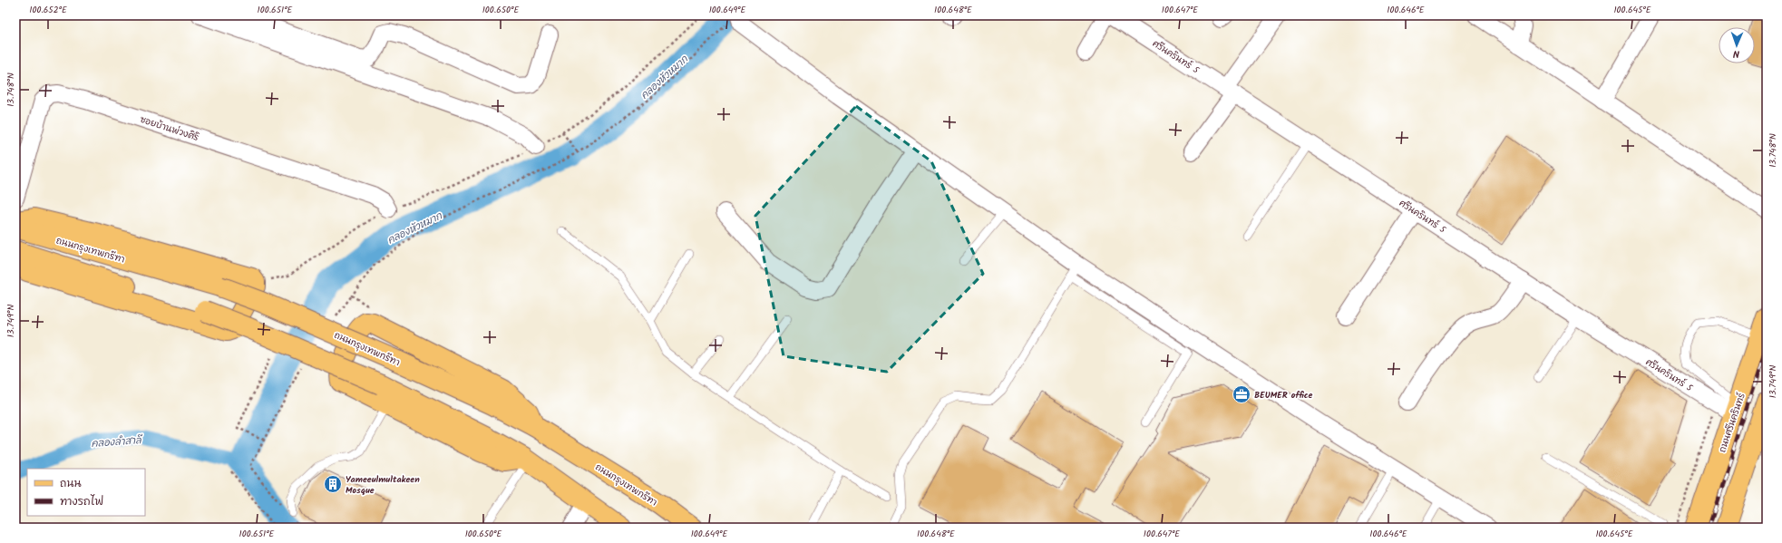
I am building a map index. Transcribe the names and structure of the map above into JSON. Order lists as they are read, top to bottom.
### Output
{
  "streets": {
    "main road": ["ถนนกรุงเทพกรีฑา", "ถนนศรีนครินทร์"],
    "street": ["ศรีนครินทร์ 5", "ซอยบ้านพ่วงศิริ"]
  },
  "crossings": [
    ["ศรีนครินทร์ 5", "ถนนศรีนครินทร์"]
  ],
  "water": ["คลองหัวหมาก", "คลองลำสาลี"],
  "places": {
    "office": ["BEUMER office"],
    "building": ["Yameeulmultakeen Mosque"]
  },
  "legend": ["ถนน", "ทางรถไฟ"],
  "north": "bottom",
  "coordinates": [
    "100.652°E",
    "100.651°E",
    "100.650°E",
    "100.649°E",
    "100.648°E",
    "100.647°E",
    "100.646°E",
    "100.645°E",
    "13.748°N",
    "13.749°N"
  ]
}
